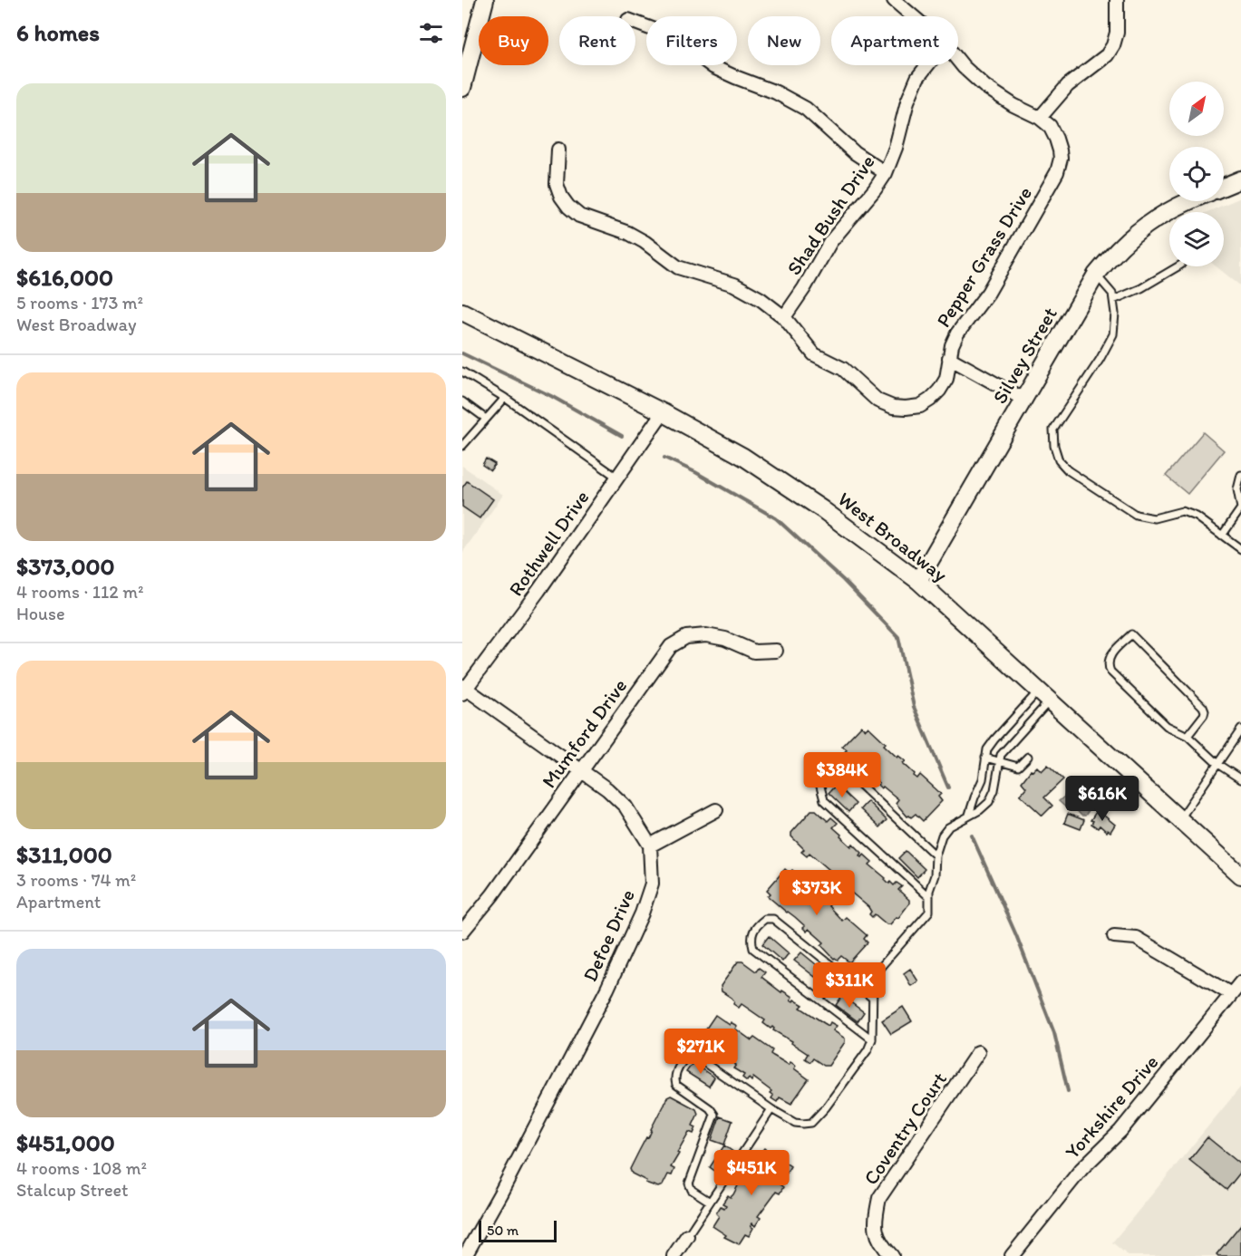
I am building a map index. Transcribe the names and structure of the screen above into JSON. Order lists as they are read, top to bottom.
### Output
{
  "streets": {
    "main road": ["Silvey Street", "West Broadway"],
    "street": [
      "Shad Bush Drive",
      "Pepper Grass Drive",
      "Rothwell Drive",
      "Mumford Drive",
      "Defoe Drive",
      "Yorkshire Drive",
      "Coventry Court"
    ]
  },
  "crossings": [
    ["Shad Bush Drive", "Pepper Grass Drive"],
    ["Silvey Street", "West Broadway"],
    ["West Broadway", "Rothwell Drive"],
    ["Rothwell Drive", "Defoe Drive"],
    ["Mumford Drive", "Defoe Drive"]
  ],
  "scale_bar": "50 m",
  "north": "top right",
  "page": {
    "heading": "6 homes",
    "chip": [
      "Buy",
      "Rent",
      "Filters",
      "New",
      "Apartment"
    ],
    "list": [
      {
        "name": "$616,000",
        "note": "5 rooms · 173 m² · West Broadway"
      },
      {
        "name": "$373,000",
        "note": "4 rooms · 112 m² · House"
      },
      {
        "name": "$311,000",
        "note": "3 rooms · 74 m² · Apartment"
      },
      {
        "name": "$451,000",
        "note": "4 rooms · 108 m² · Stalcup Street"
      }
    ],
    "price": [
      "$384K",
      "$616K",
      "$373K",
      "$311K",
      "$271K",
      "$451K"
    ],
    "scale": "50 m"
  }
}
